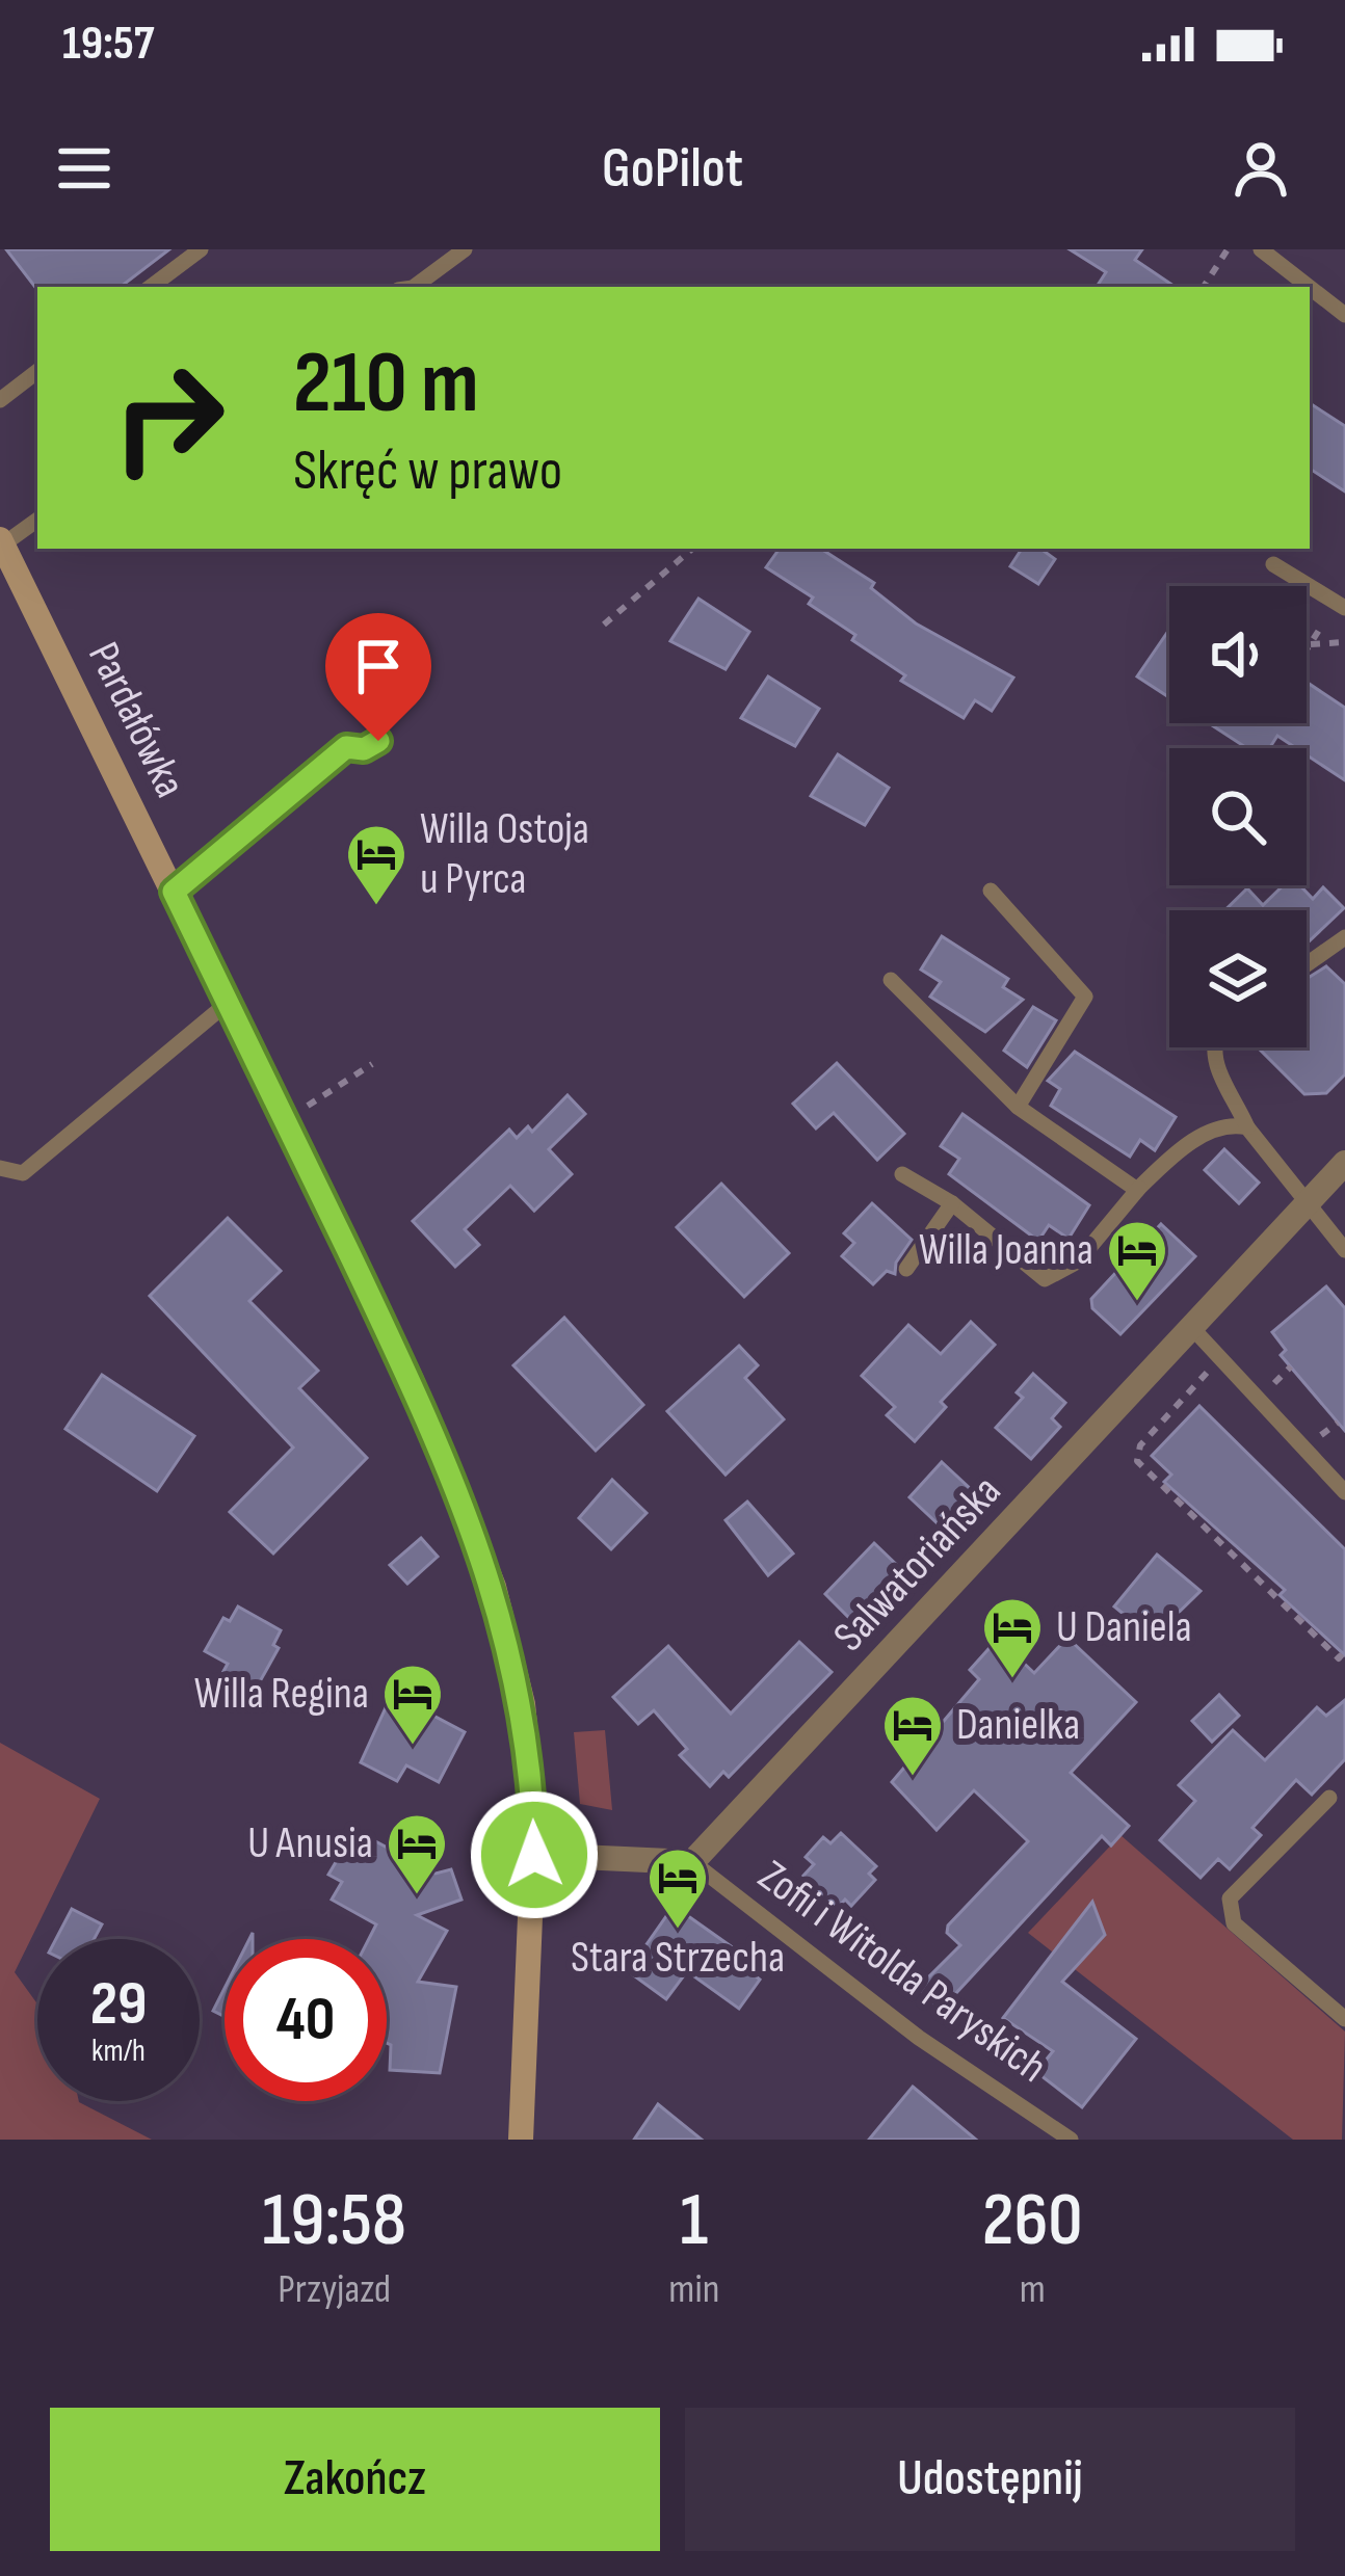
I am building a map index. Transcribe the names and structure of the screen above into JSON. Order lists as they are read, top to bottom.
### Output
{
  "streets": {
    "street": ["Pardałówka", "Salwatoriańska"],
    "lane": ["Zofii i Witolda Paryskich"]
  },
  "crossings": [
    ["Salwatoriańska", "Zofii i Witolda Paryskich"]
  ],
  "places": {
    "hotel": [
      "Willa Ostoja u Pyrca",
      "Willa Joanna",
      "U Daniela",
      "Willa Regina",
      "Danielka",
      "U Anusia",
      "Stara Strzecha"
    ]
  },
  "page": {
    "status": "19:57",
    "header": "GoPilot",
    "turn": ["210 m", "Skręć w prawo"],
    "speed": "29 km/h",
    "limit": "40",
    "eta": [
      "19:58",
      "Przyjazd",
      "1",
      "min",
      "260",
      "m"
    ],
    "buttons": ["Zakończ", "Udostępnij"]
  }
}
